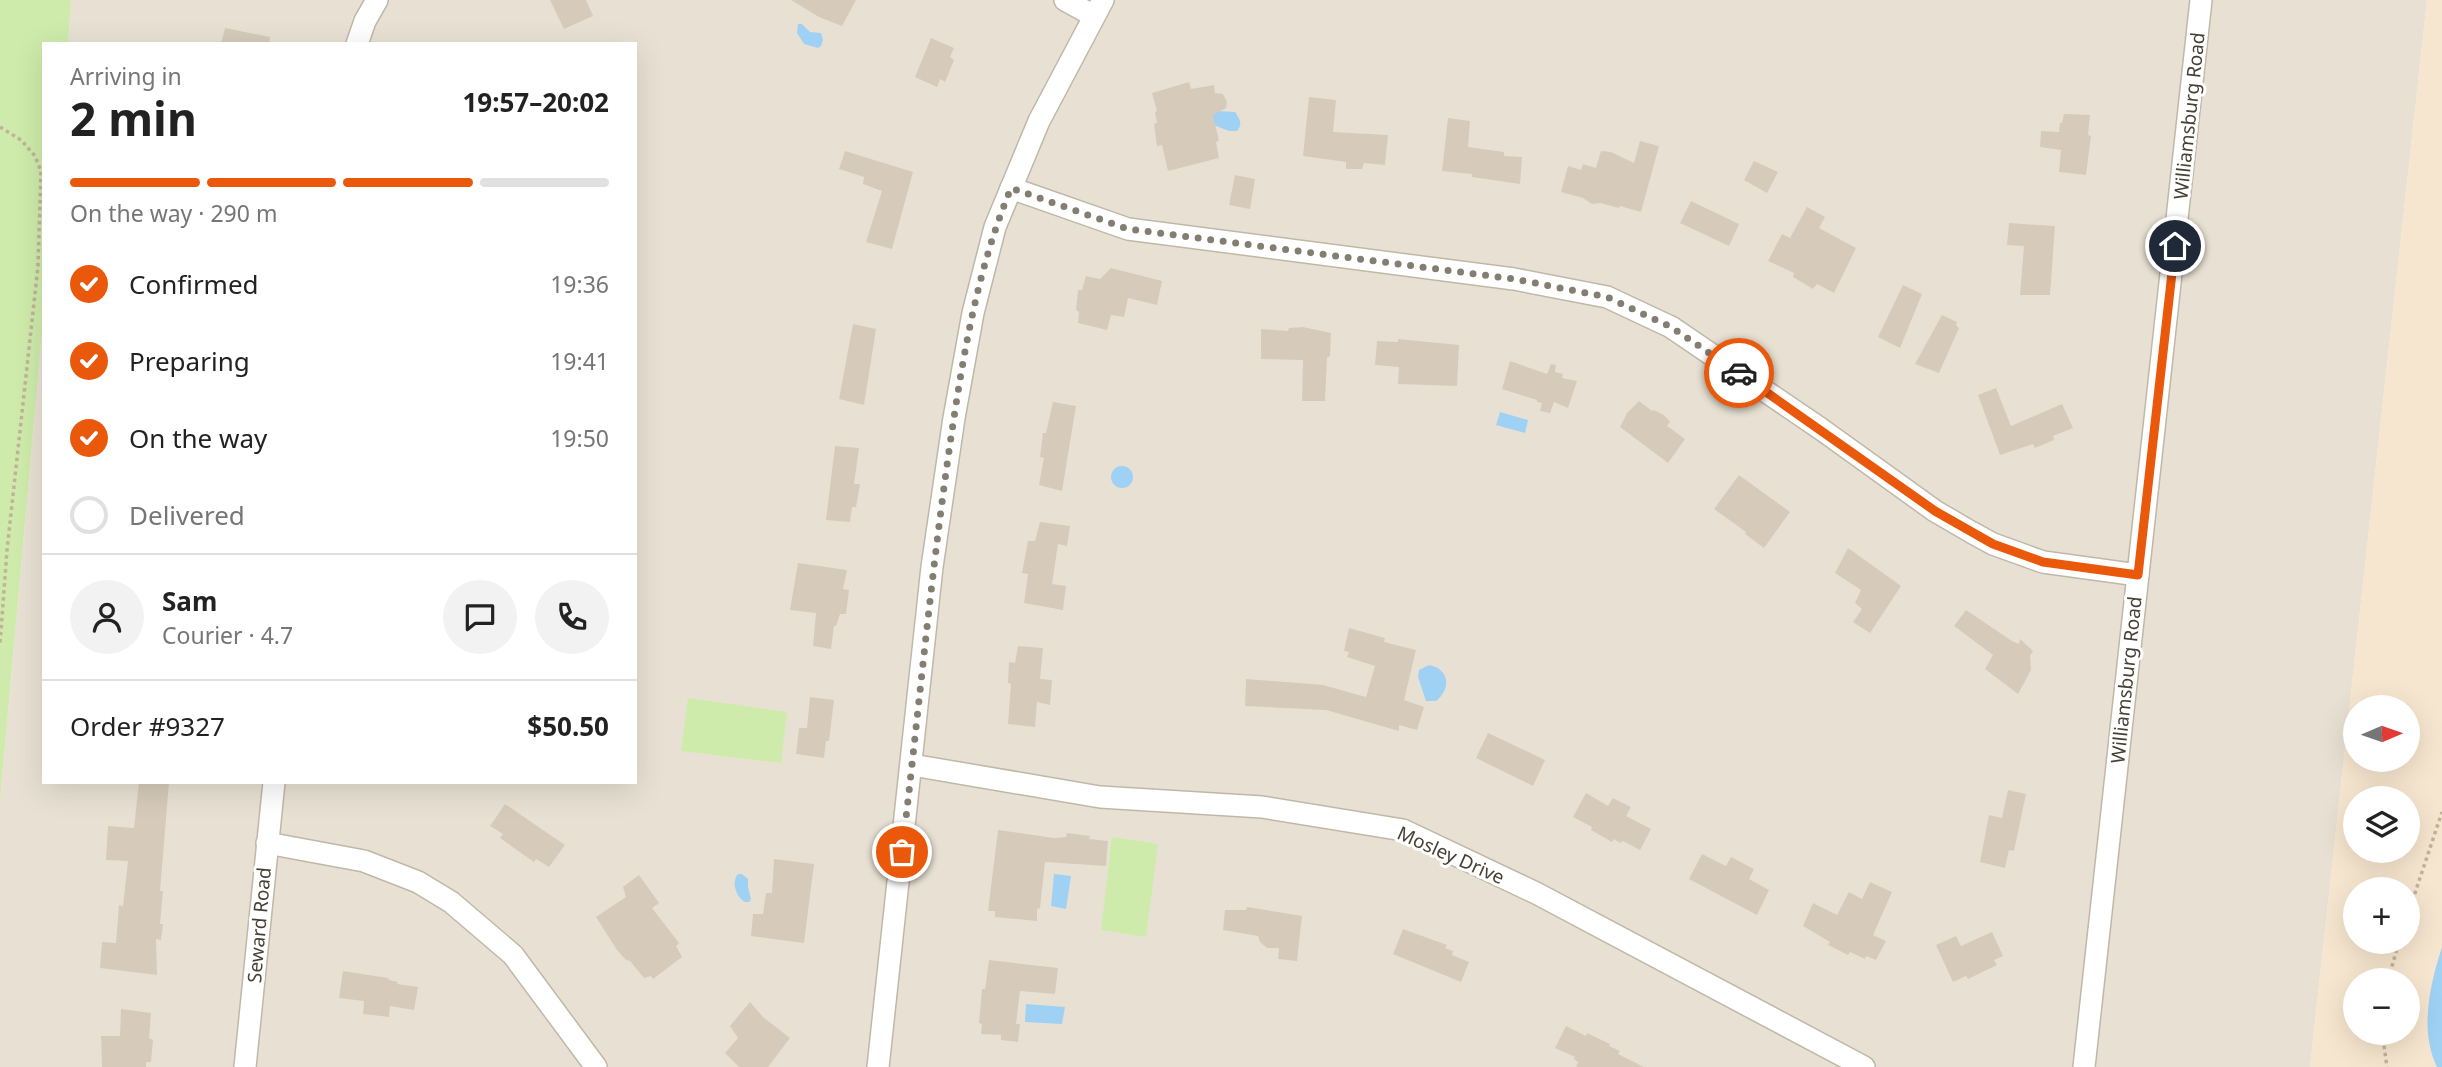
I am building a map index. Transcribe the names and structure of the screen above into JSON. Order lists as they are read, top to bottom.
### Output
{
  "streets": {
    "street": ["Williamsburg Road", "Mosley Drive", "Seward Road"]
  },
  "north": "right",
  "page": {
    "heading": ["2 min", "Arriving in", "19:57–20:02"],
    "panel": [
      "Sam",
      "Courier · 4.7",
      "Order #9327",
      "$50.50"
    ],
    "bar": "On the way · 290 m",
    "list": [
      ["Confirmed", "19:36"],
      ["Preparing", "19:41"],
      ["On the way", "19:50"],
      "Delivered"
    ],
    "map_buttons": ["+", "−"]
  }
}
